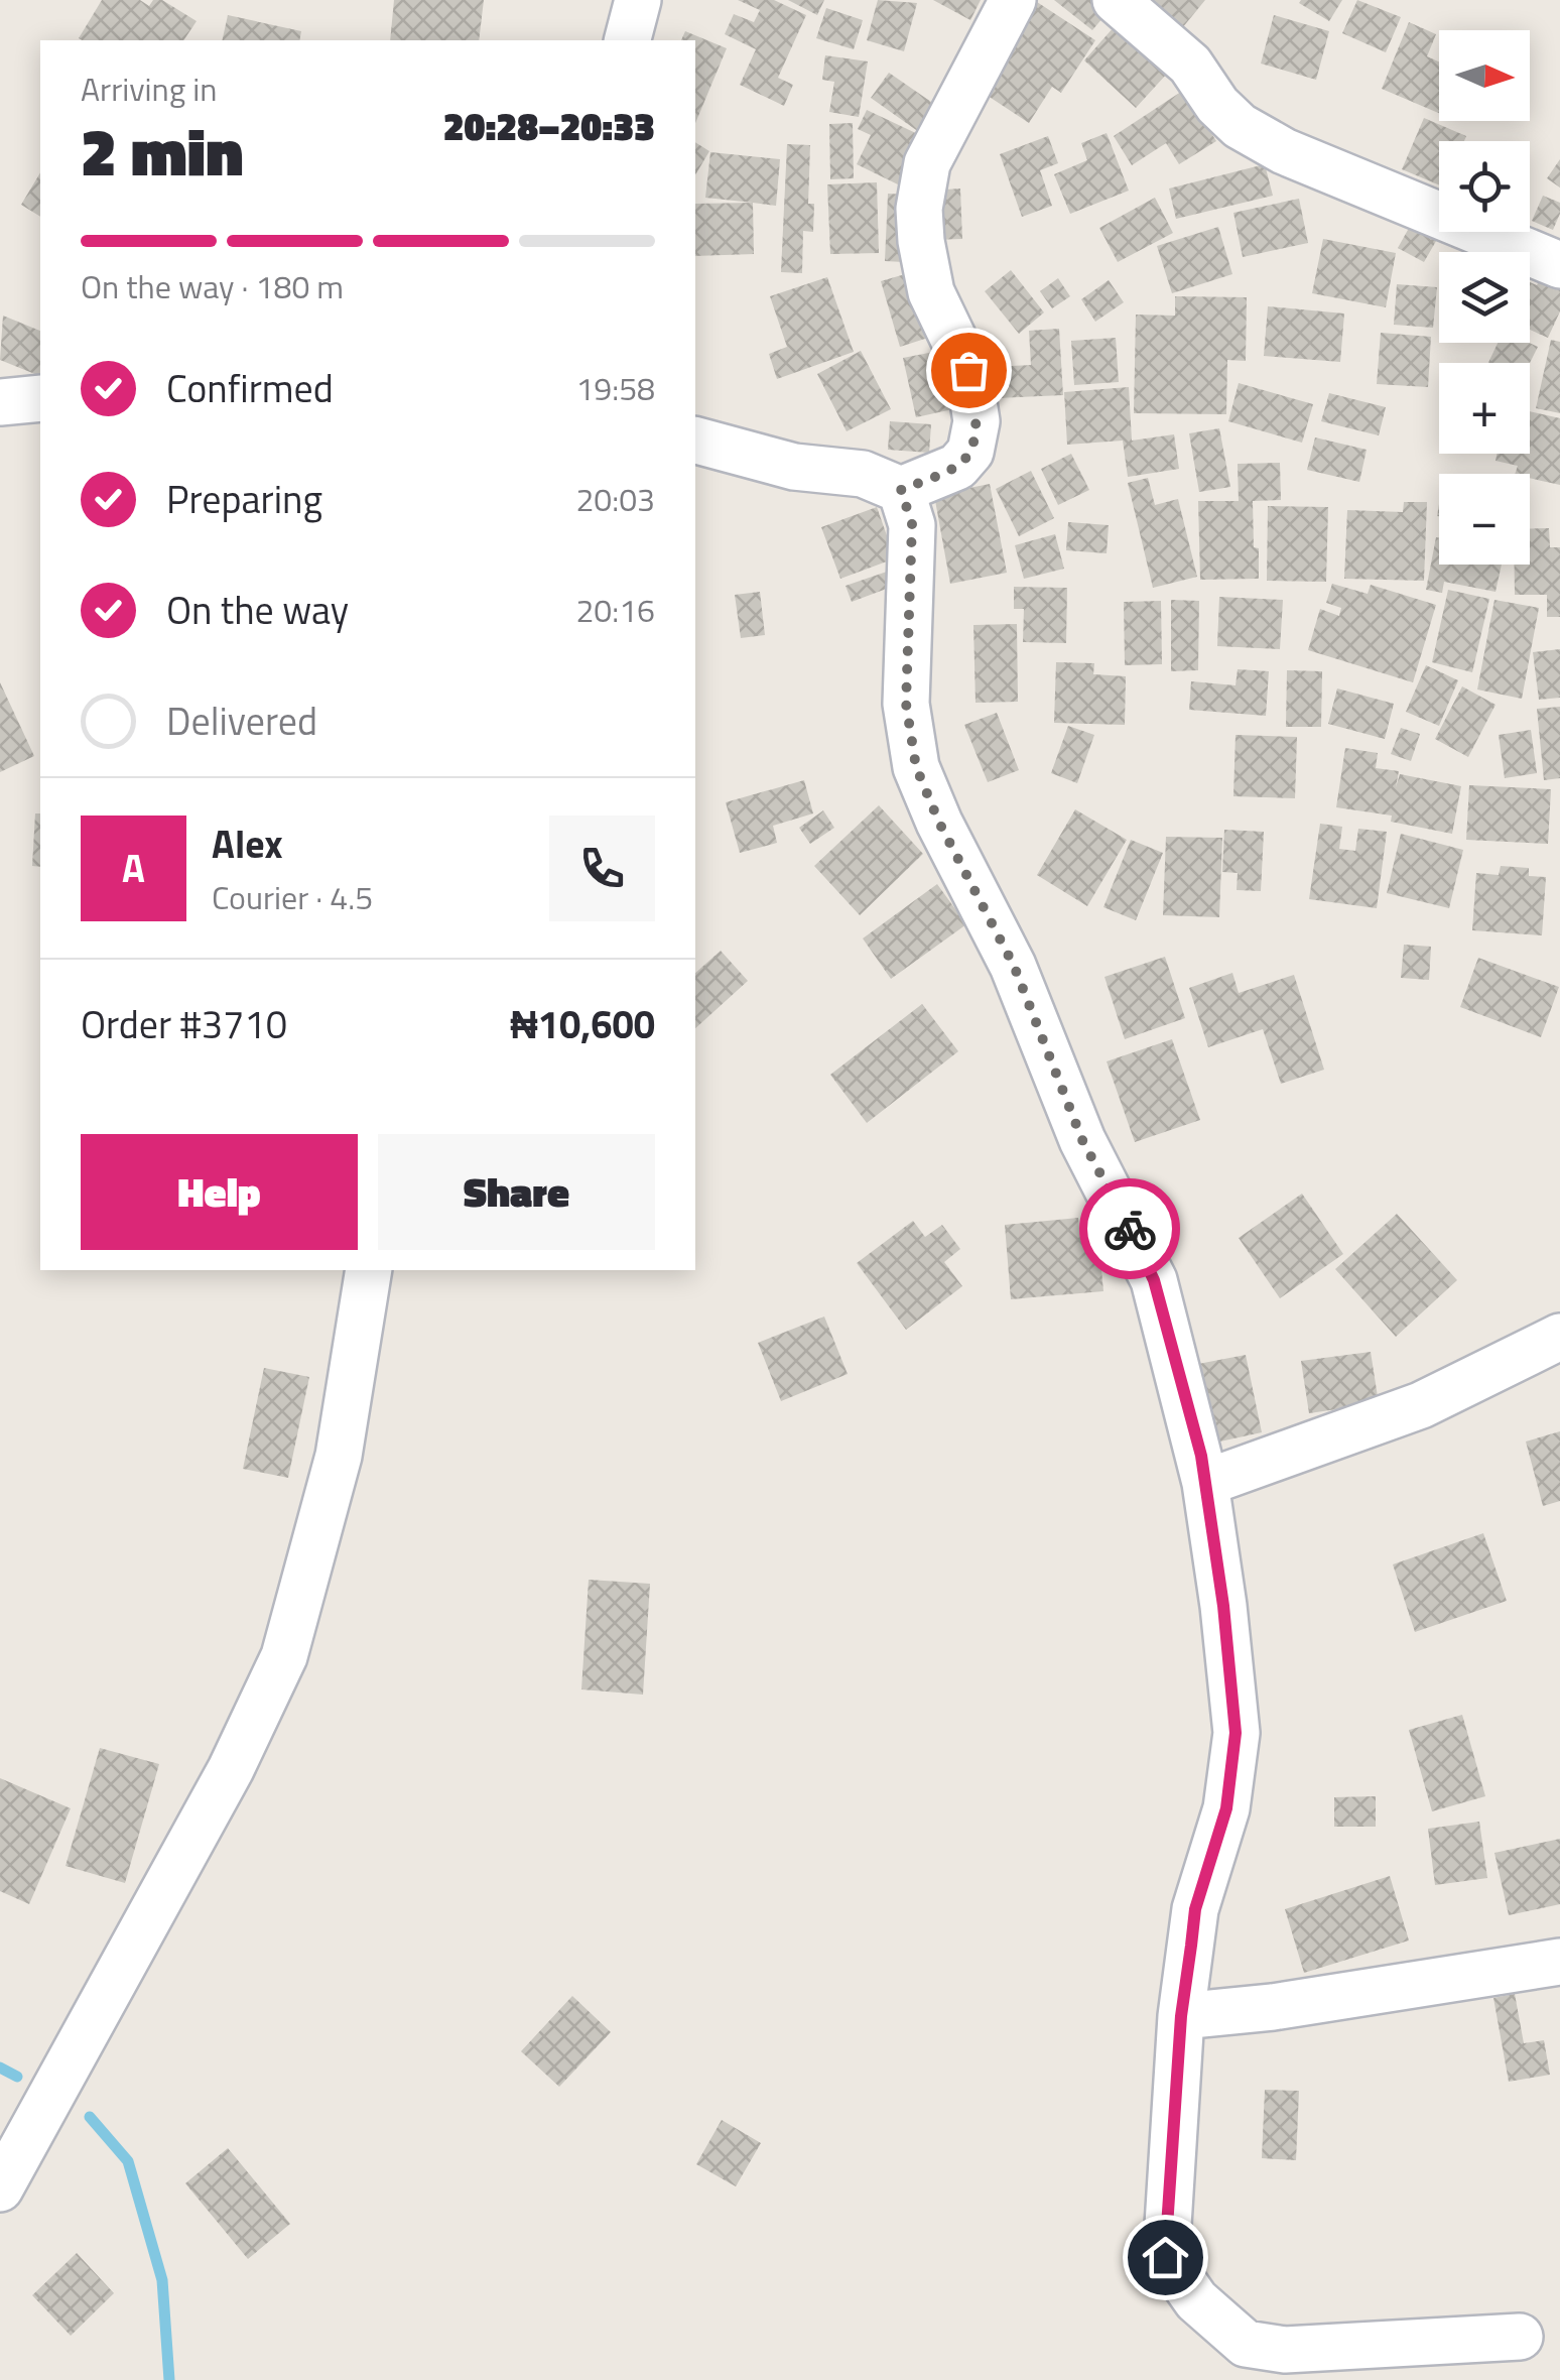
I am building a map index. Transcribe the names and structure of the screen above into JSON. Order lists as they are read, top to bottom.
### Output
{
  "north": "right",
  "page": {
    "map_buttons": ["+", "−"],
    "heading": ["2 min", "Arriving in", "20:28–20:33"],
    "panel": [
      "Alex",
      "Courier · 4.5",
      "Order #3710",
      "₦10,600"
    ],
    "bar": "On the way · 180 m",
    "list": [
      ["Confirmed", "19:58"],
      ["Preparing", "20:03"],
      ["On the way", "20:16"],
      "Delivered"
    ],
    "round": "A",
    "buttons": ["Help", "Share"]
  }
}
